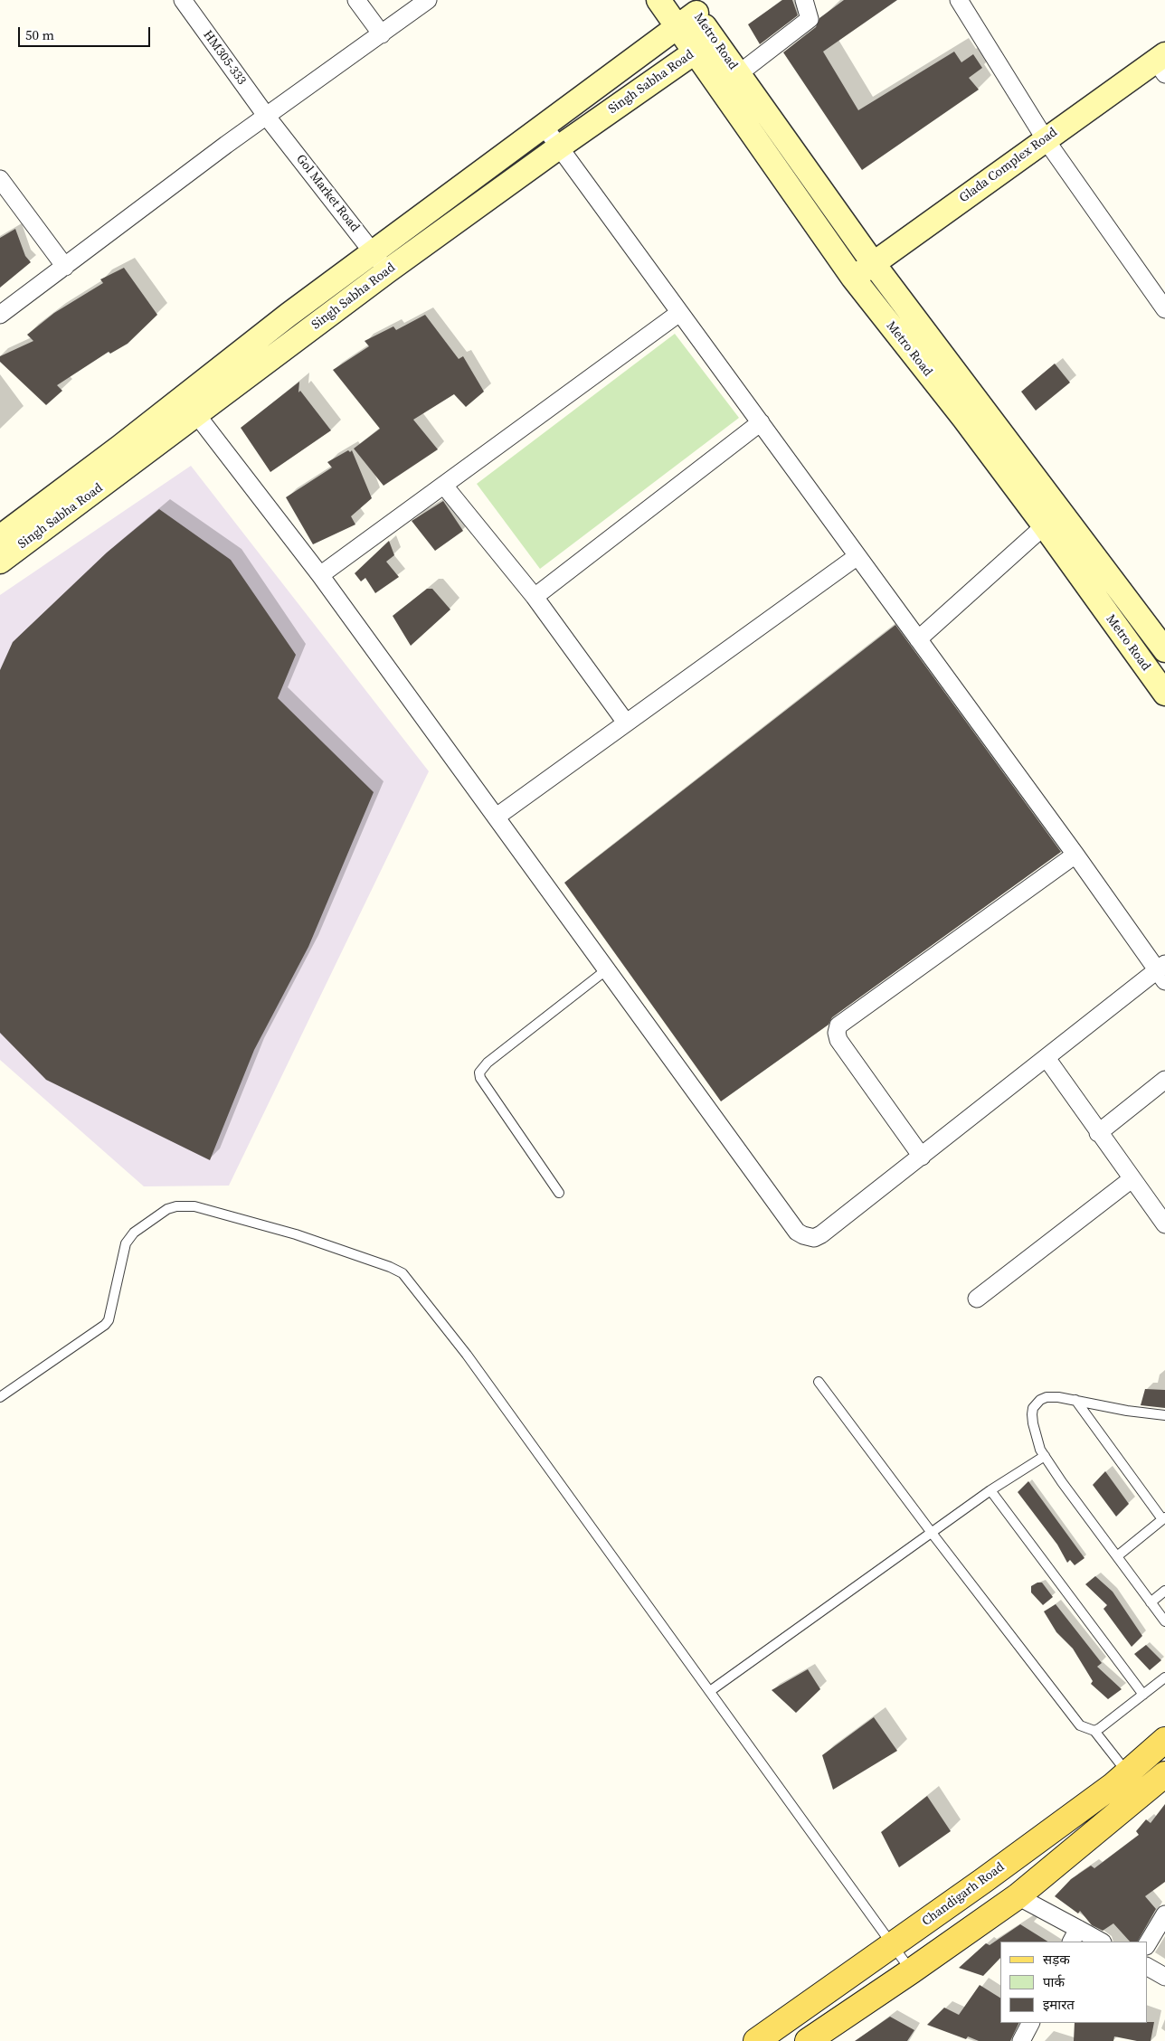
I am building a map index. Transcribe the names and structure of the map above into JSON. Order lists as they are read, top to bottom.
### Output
{
  "streets": {
    "main road": ["Chandigarh Road"],
    "street": [
      "Metro Road",
      "HM305-333",
      "Singh Sabha Road",
      "Glada Complex Road",
      "Gol Market Road"
    ]
  },
  "crossings": [
    ["Metro Road", "Singh Sabha Road"],
    ["Metro Road", "Glada Complex Road"],
    ["HM305-333", "Gol Market Road"],
    ["Singh Sabha Road", "Gol Market Road"]
  ],
  "legend": ["सड़क", "पार्क", "इमारत"],
  "scale_bar": "50 m"
}
